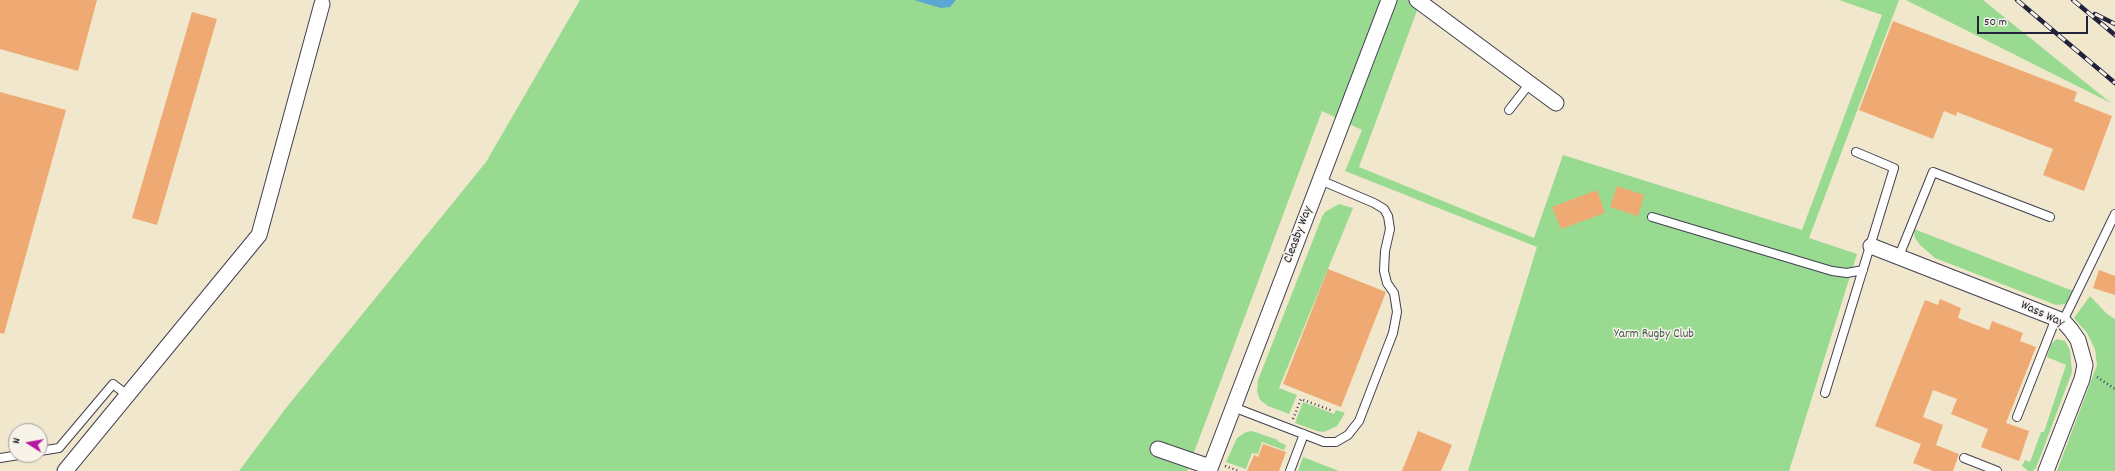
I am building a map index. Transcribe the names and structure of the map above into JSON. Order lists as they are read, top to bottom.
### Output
{
  "streets": {
    "street": ["Cleasby Way", "Wass Way"]
  },
  "parks": ["Yarm Rugby Club"],
  "scale_bar": "50 m",
  "north": "left"
}
